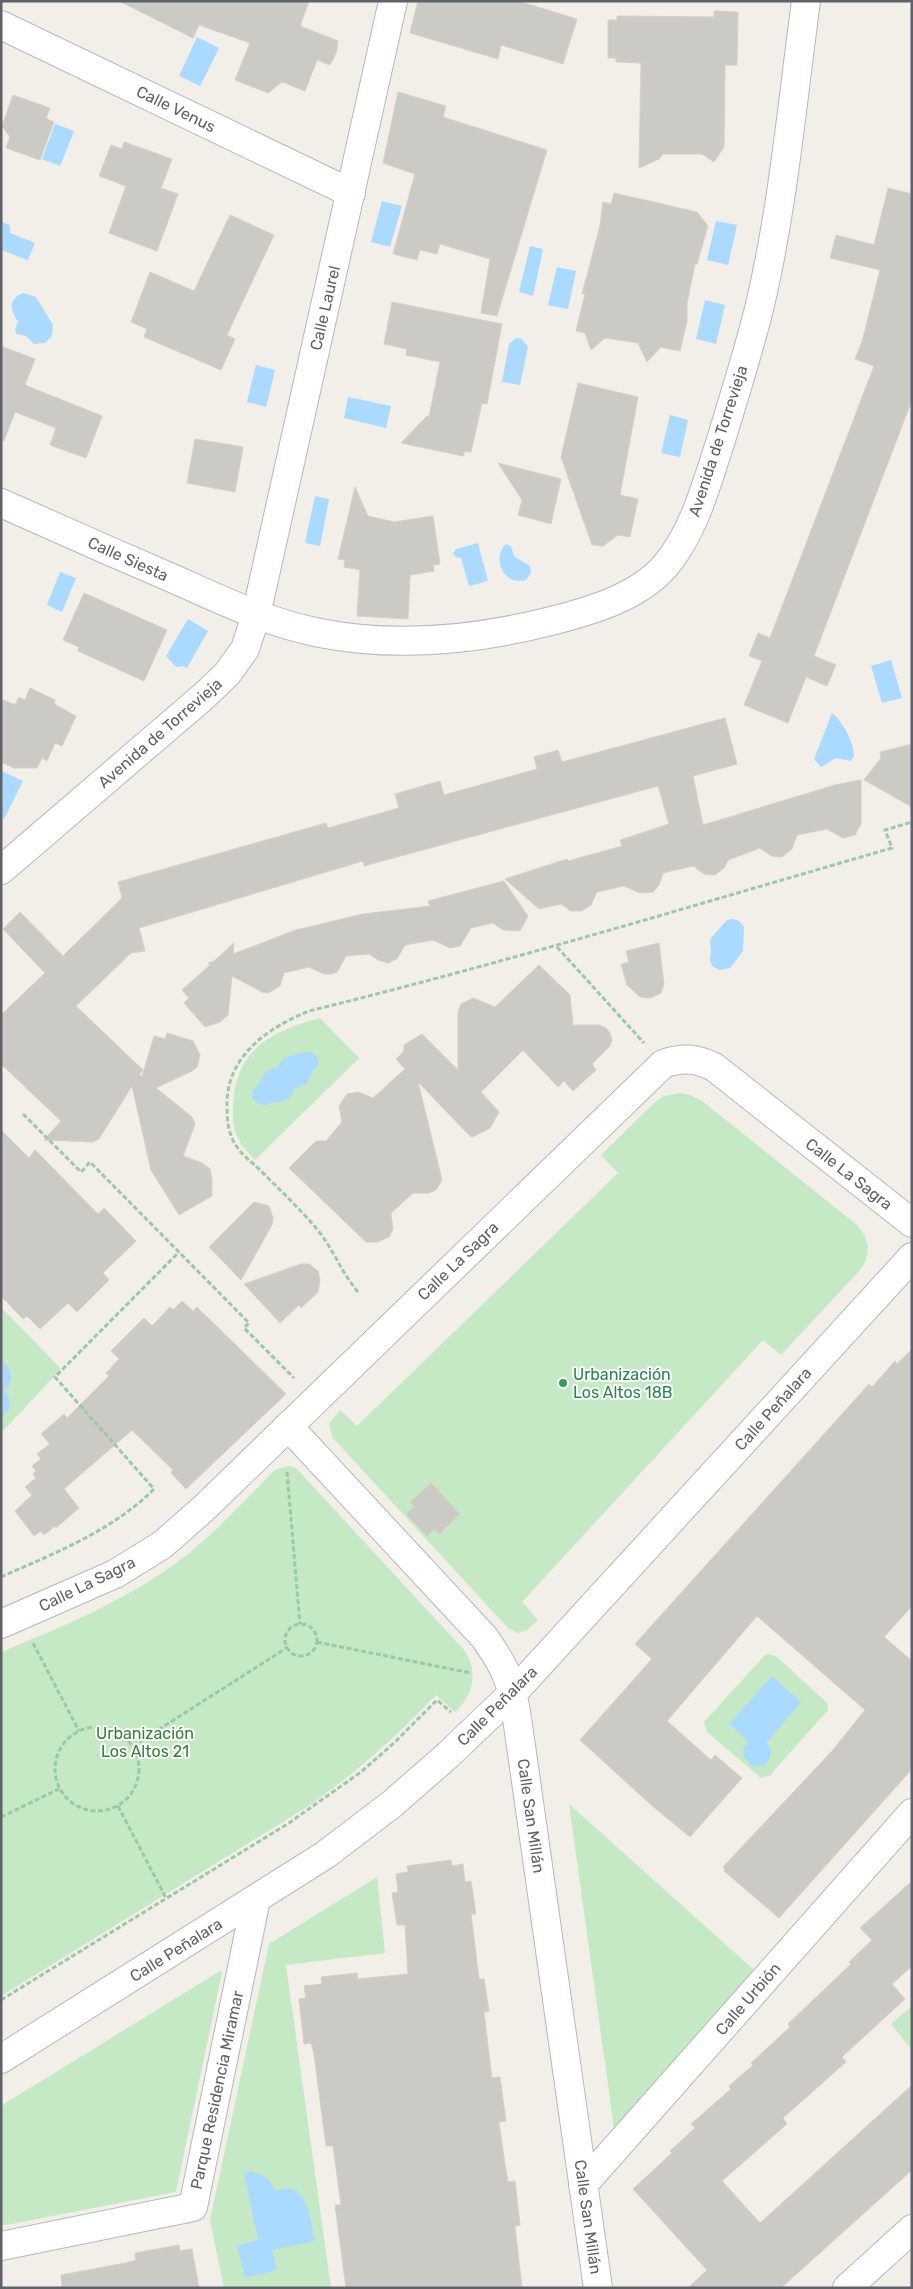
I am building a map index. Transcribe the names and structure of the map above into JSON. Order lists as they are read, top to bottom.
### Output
{
  "streets": {
    "street": [
      "Calle Venus",
      "Calle Laurel",
      "Avenida de Torrevieja",
      "Calle Siesta",
      "Calle La Sagra",
      "Calle Peñalara",
      "Calle San Millán",
      "Calle Urbión",
      "Parque Residencia Miramar"
    ]
  },
  "crossings": [
    ["Calle Venus", "Calle Laurel"],
    ["Calle Laurel", "Avenida de Torrevieja"],
    ["Calle Laurel", "Calle Siesta"],
    ["Avenida de Torrevieja", "Calle Siesta"],
    ["Calle La Sagra", "Calle San Millán"],
    ["Calle Peñalara", "Calle San Millán"],
    ["Calle Peñalara", "Parque Residencia Miramar"],
    ["Calle San Millán", "Calle Urbión"]
  ],
  "parks": ["Urbanización Los Altos 21"],
  "places": ["Urbanización Los Altos 18B"]
}
